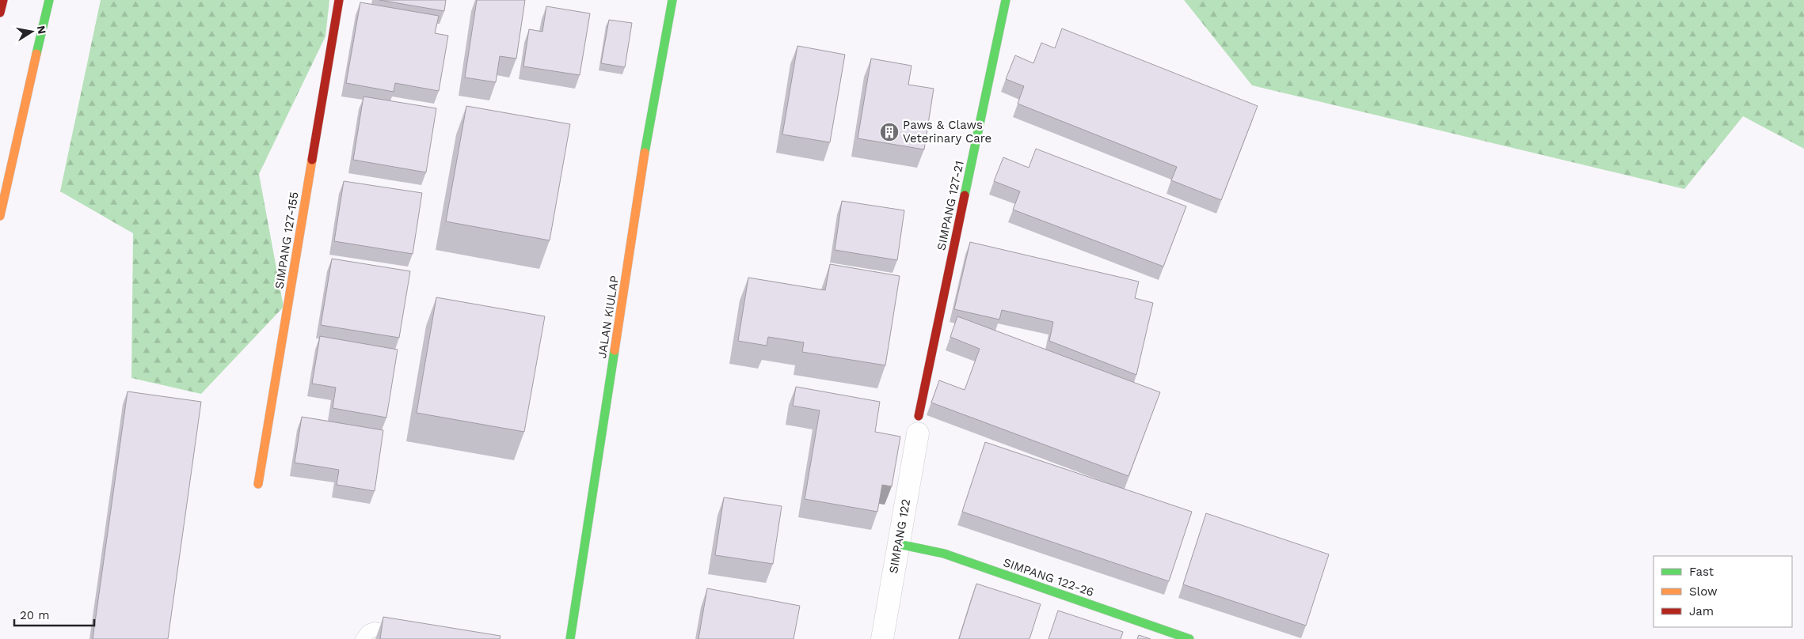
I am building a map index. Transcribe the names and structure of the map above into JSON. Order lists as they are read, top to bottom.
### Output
{
  "streets": {
    "main road": [
      "SIMPANG 127-21",
      "SIMPANG 127-155",
      "JALAN KIULAP",
      "SIMPANG 122-26"
    ],
    "street": ["SIMPANG 122"]
  },
  "crossings": [
    ["SIMPANG 127-21", "SIMPANG 122"],
    ["SIMPANG 122", "SIMPANG 122-26"]
  ],
  "places": {
    "building": ["Paws & Claws Veterinary Care"]
  },
  "legend": ["Fast", "Slow", "Jam"],
  "scale_bar": "20 m",
  "north": "right"
}
